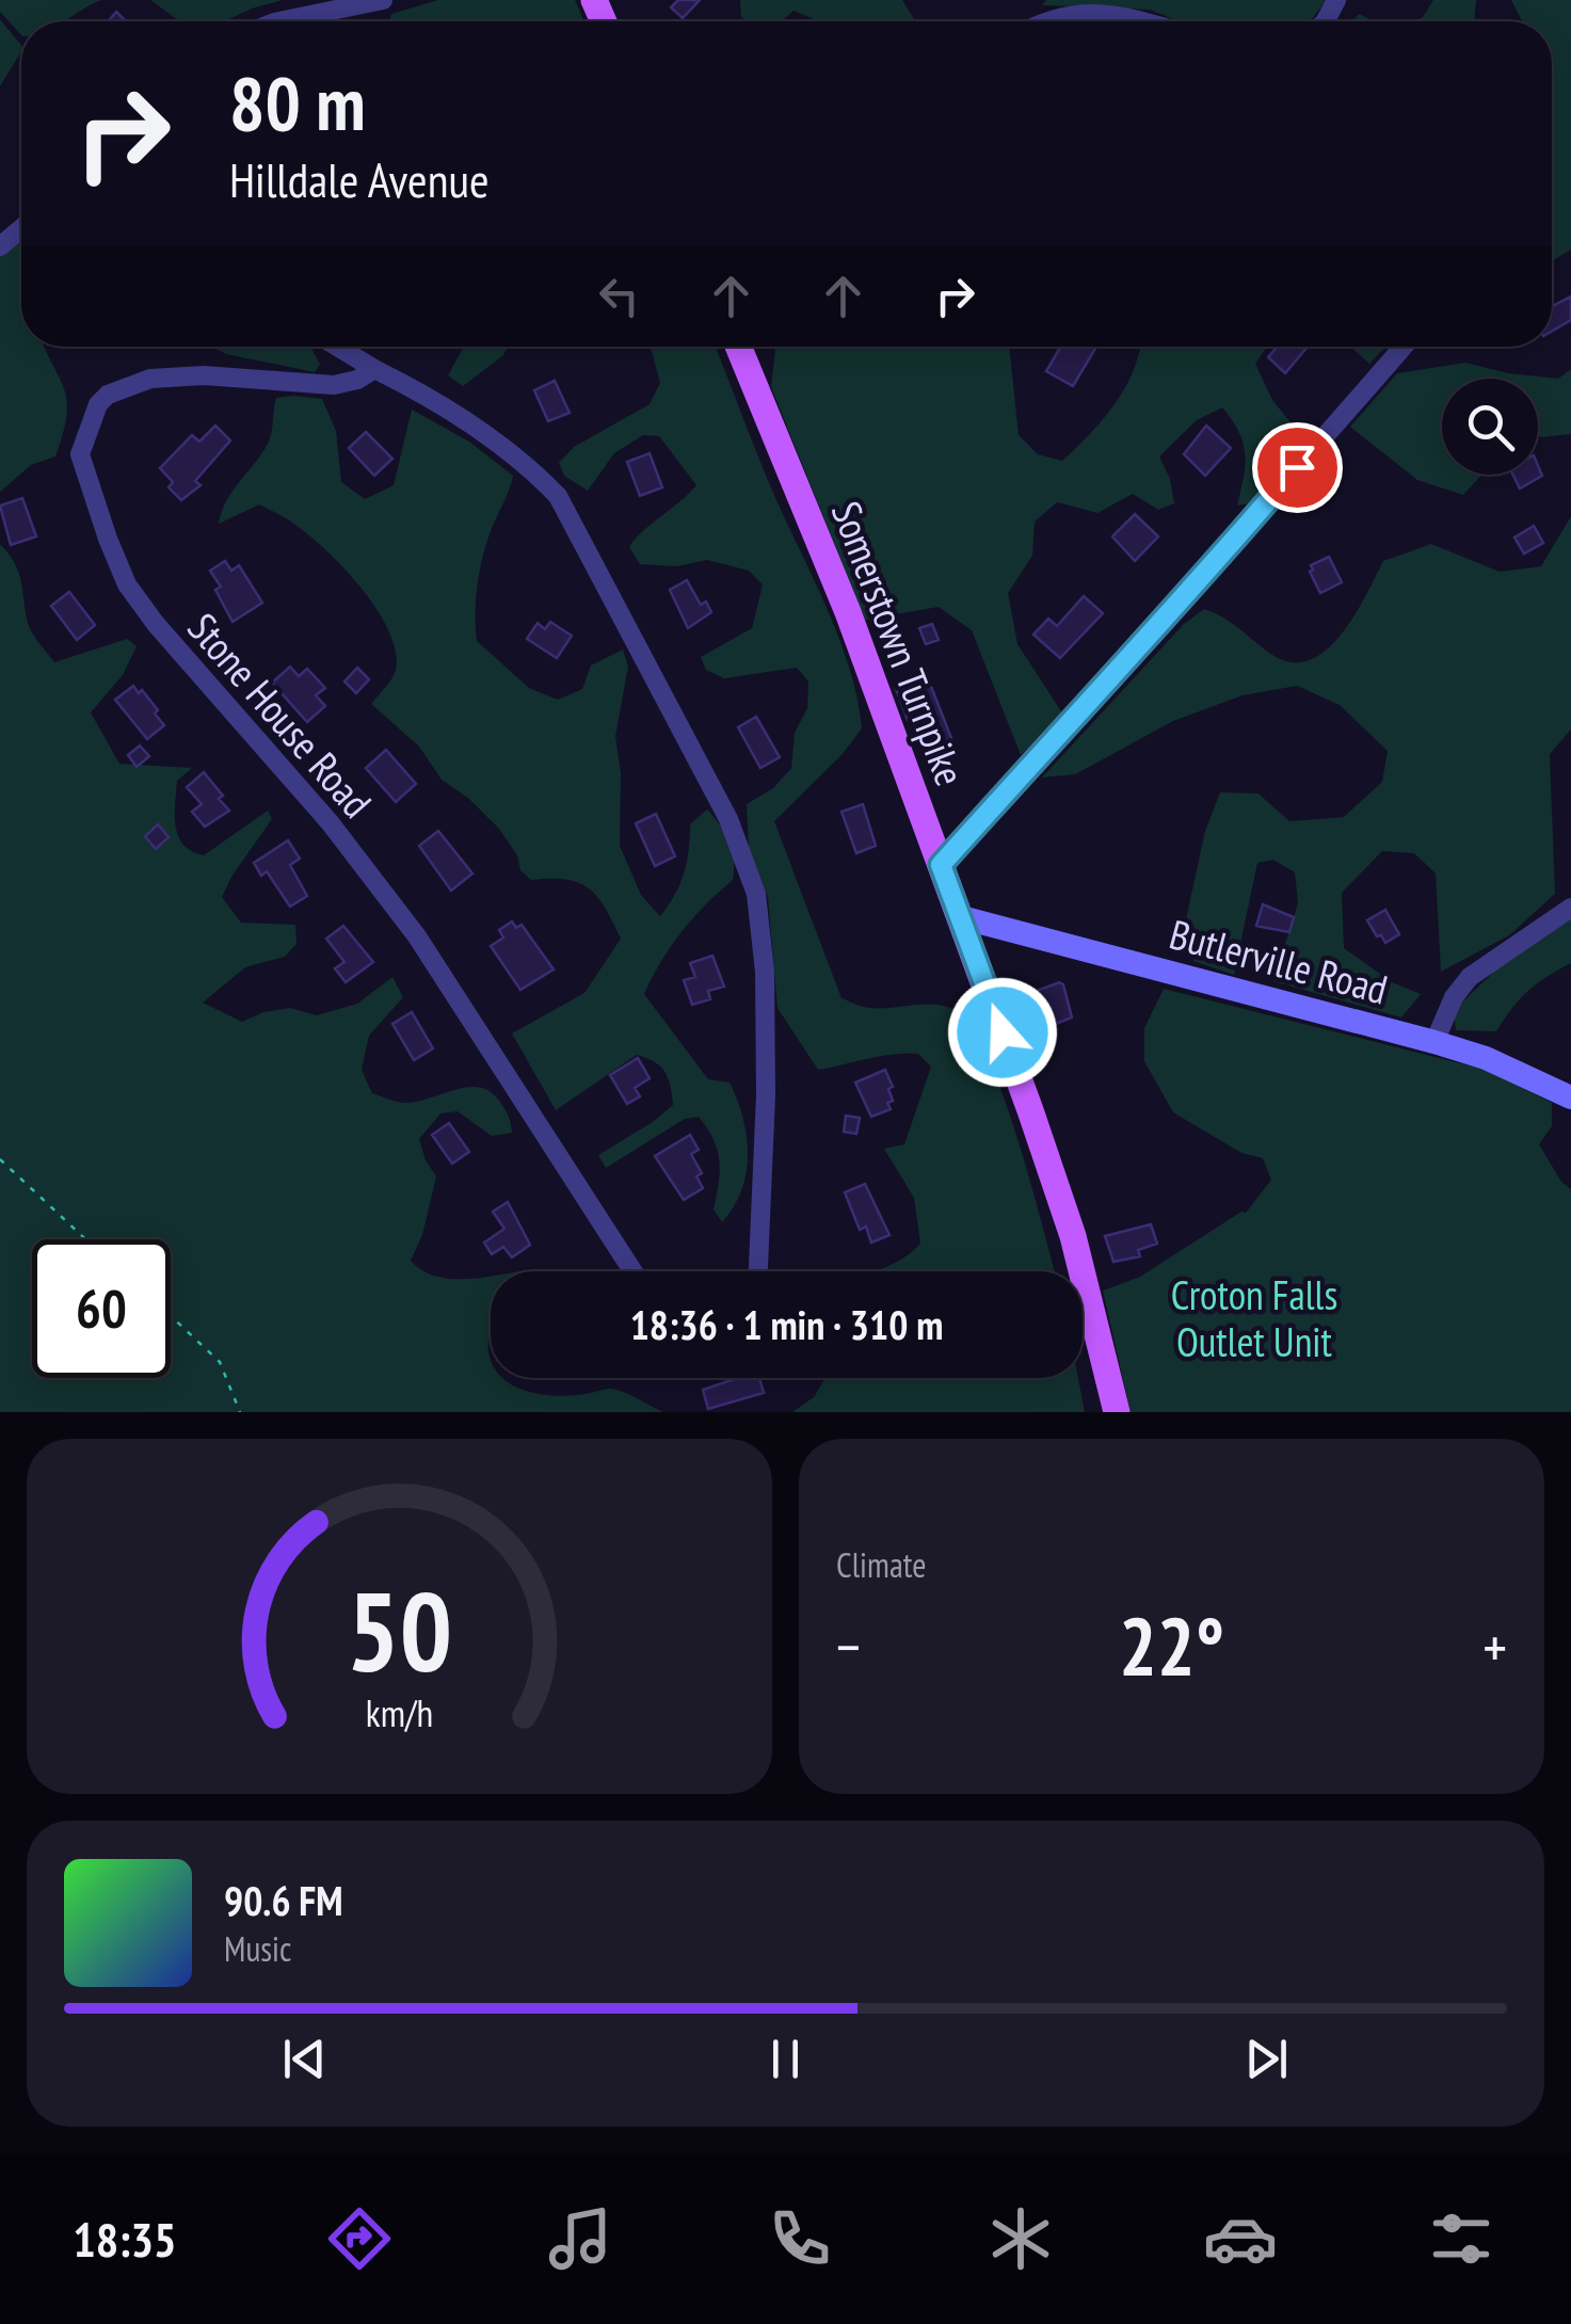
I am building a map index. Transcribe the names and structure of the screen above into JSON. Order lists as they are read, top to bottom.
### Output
{
  "streets": {
    "main road": ["Somerstown Turnpike"],
    "street": ["Stone House Road", "Butlerville Road"]
  },
  "crossings": [
    ["Somerstown Turnpike", "Butlerville Road"]
  ],
  "parks": ["Croton Falls Outlet Unit"],
  "page": {
    "turn": ["80 m", "Hilldale Avenue"],
    "limit": "60",
    "trip": "18:36 · 1 min · 310 m",
    "tile": "Climate",
    "heat": ["−", "22°", "+"],
    "song": ["90.6 FM", "Music"],
    "tabs": "18:35",
    "gauge": ["50", "km/h"]
  }
}
